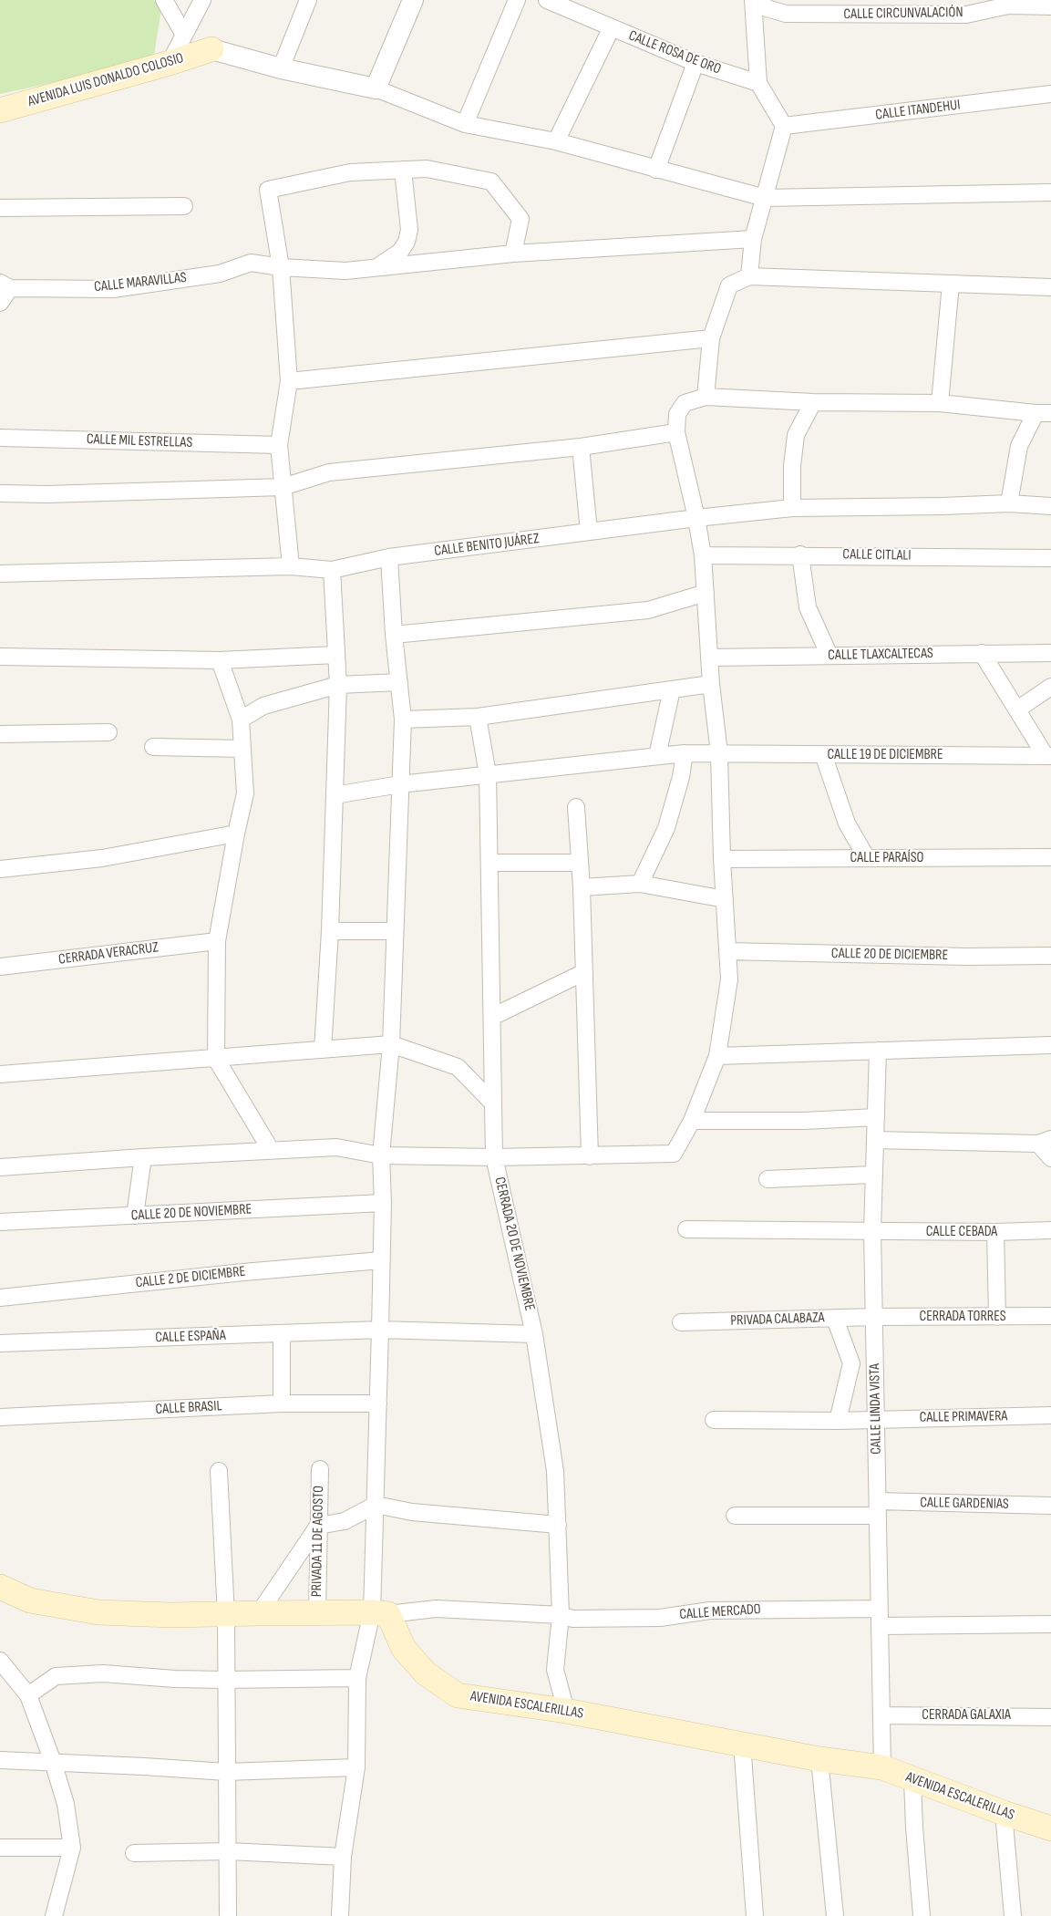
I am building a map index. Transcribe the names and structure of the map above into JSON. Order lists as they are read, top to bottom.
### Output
{
  "streets": {
    "main road": ["AVENIDA LUIS DONALDO COLOSIO", "AVENIDA ESCALERILLAS"],
    "street": [
      "CALLE CIRCUNVALACIÓN",
      "CALLE ROSA DE ORO",
      "CALLE ITANDEHUI",
      "CALLE MARAVILLAS",
      "CALLE MIL ESTRELLAS",
      "CALLE BENITO JUÁREZ",
      "CALLE CITLALI",
      "CALLE TLAXCALTECAS",
      "CALLE 19 DE DICIEMBRE",
      "CALLE PARAÍSO",
      "CERRADA VERACRUZ",
      "CALLE 20 DE DICIEMBRE",
      "CALLE 20 DE NOVIEMBRE",
      "CALLE CEBADA",
      "CERRADA 20 DE NOVIEMBRE",
      "CALLE 2 DE DICIEMBRE",
      "CERRADA TORRES",
      "PRIVADA CALABAZA",
      "CALLE ESPAÑA",
      "CALLE BRASIL",
      "CALLE LINDA VISTA",
      "CALLE PRIMAVERA",
      "CALLE GARDENIAS",
      "PRIVADA 11 DE AGOSTO",
      "CALLE MERCADO",
      "CERRADA GALAXIA"
    ]
  },
  "crossings": [
    ["CALLE 19 DE DICIEMBRE", "CERRADA 20 DE NOVIEMBRE"],
    ["CALLE CEBADA", "CALLE LINDA VISTA"],
    ["CERRADA 20 DE NOVIEMBRE", "CALLE ESPAÑA"],
    ["CERRADA 20 DE NOVIEMBRE", "CALLE MERCADO"],
    ["CERRADA 20 DE NOVIEMBRE", "AVENIDA ESCALERILLAS"],
    ["CERRADA TORRES", "PRIVADA CALABAZA"],
    ["CERRADA TORRES", "CALLE LINDA VISTA"],
    ["PRIVADA CALABAZA", "CALLE LINDA VISTA"],
    ["CALLE LINDA VISTA", "CALLE PRIMAVERA"],
    ["CALLE LINDA VISTA", "CALLE GARDENIAS"],
    ["CALLE LINDA VISTA", "CALLE MERCADO"],
    ["CALLE LINDA VISTA", "AVENIDA ESCALERILLAS"],
    ["CALLE LINDA VISTA", "CERRADA GALAXIA"],
    ["CALLE MERCADO", "AVENIDA ESCALERILLAS"]
  ]
}
